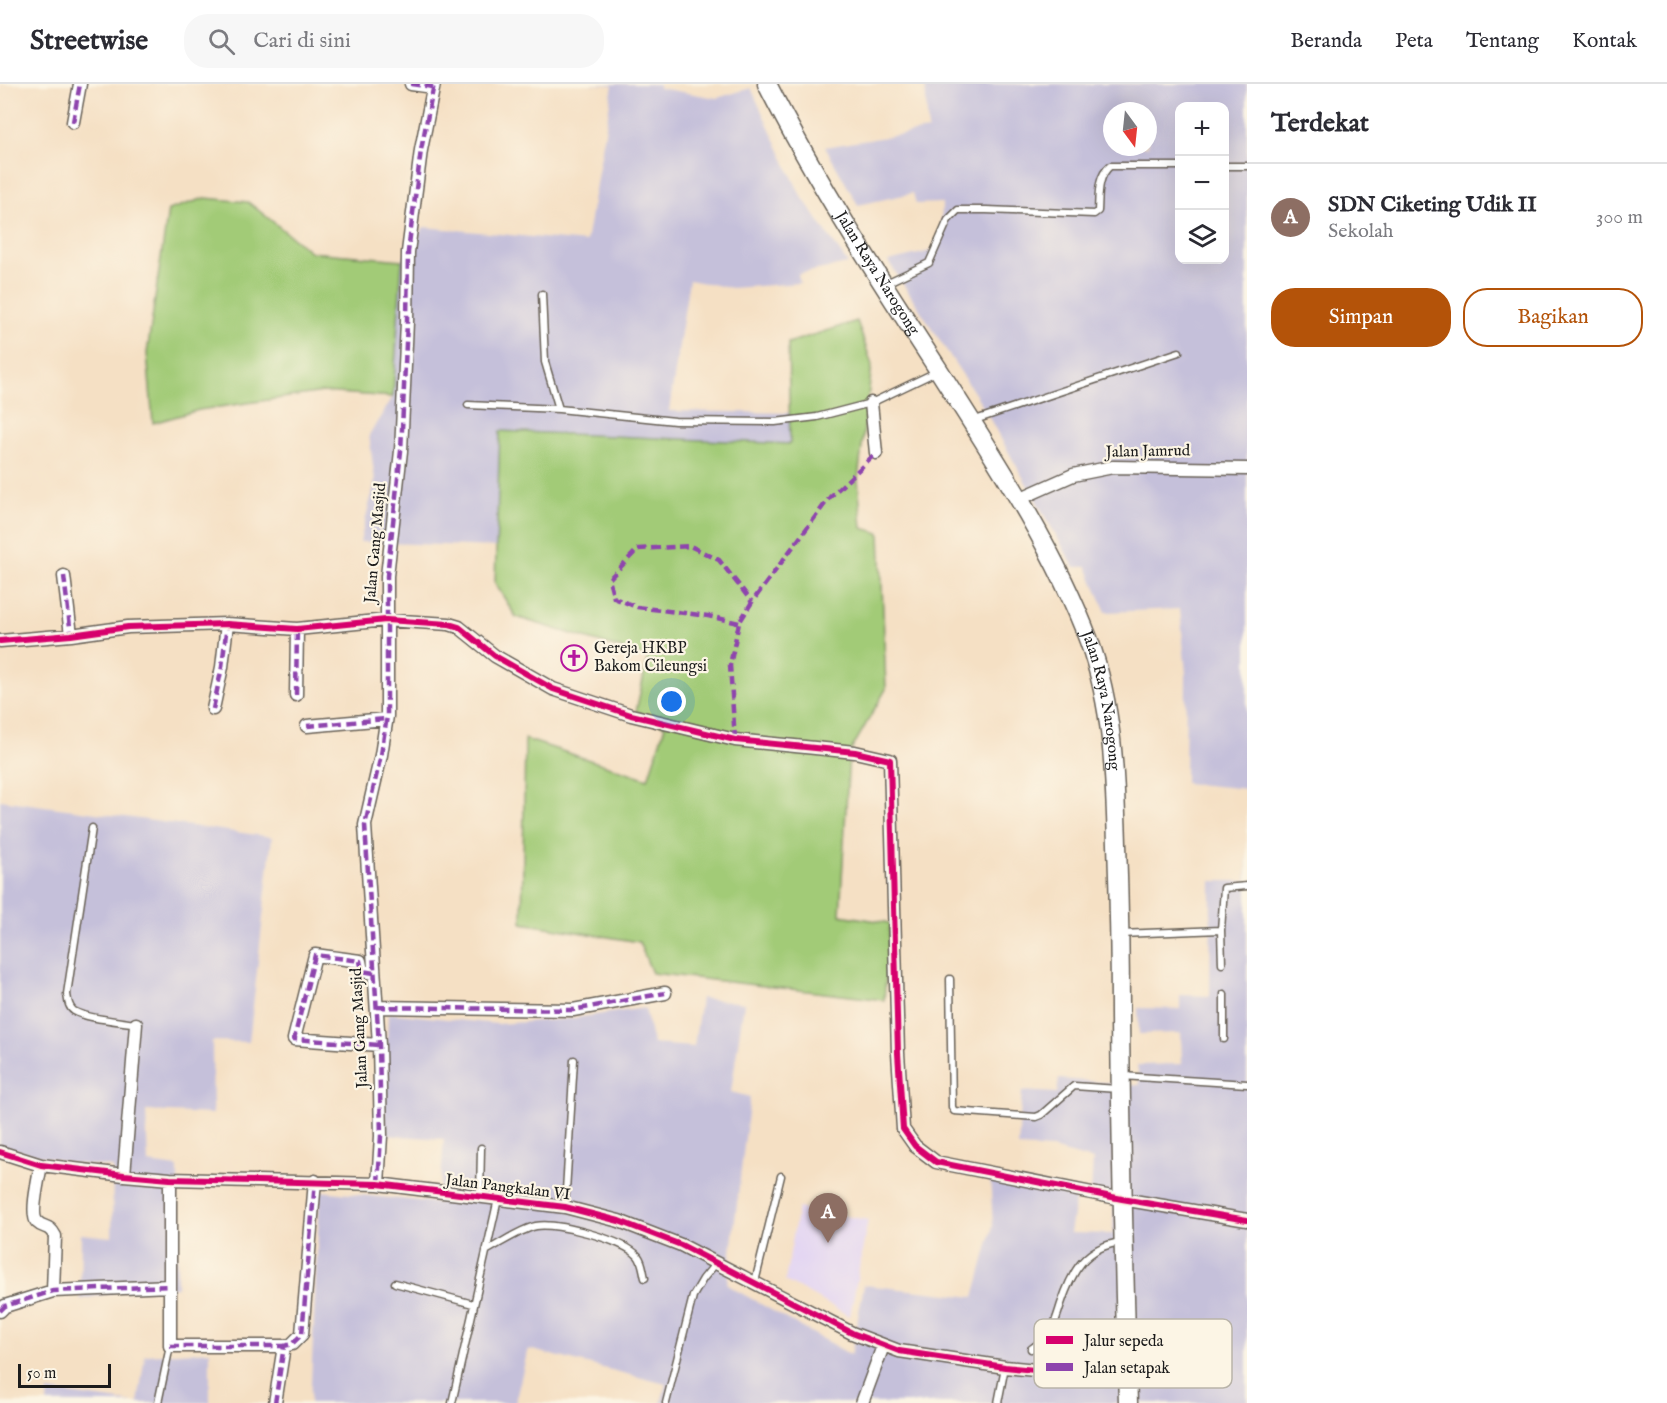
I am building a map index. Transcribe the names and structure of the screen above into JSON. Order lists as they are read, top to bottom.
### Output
{
  "streets": {
    "main road": ["Jalan Raya Narogong"],
    "street": ["Jalan Jamrud", "Jalan Gang Masjid", "Jalan Pangkalan VI"]
  },
  "crossings": [
    ["Jalan Raya Narogong", "Jalan Jamrud"],
    ["Jalan Gang Masjid", "Jalan Pangkalan VI"]
  ],
  "places": {
    "church": ["Gereja HKBP Bakom Cileungsi"]
  },
  "legend": ["Jalur sepeda", "Jalan setapak"],
  "scale_bar": "50 m",
  "north": "bottom",
  "page": {
    "header": "Streetwise",
    "search": "Cari di sini",
    "nav": [
      "Beranda",
      "Peta",
      "Tentang",
      "Kontak"
    ],
    "heading": "Terdekat",
    "map_buttons": ["+", "−"],
    "list": [
      {
        "mark": "A",
        "name": "SDN Ciketing Udik II",
        "note": "Sekolah",
        "value": "300 m"
      }
    ],
    "buttons": ["Simpan", "Bagikan"],
    "pins": "A",
    "scale": "50 m"
  }
}
